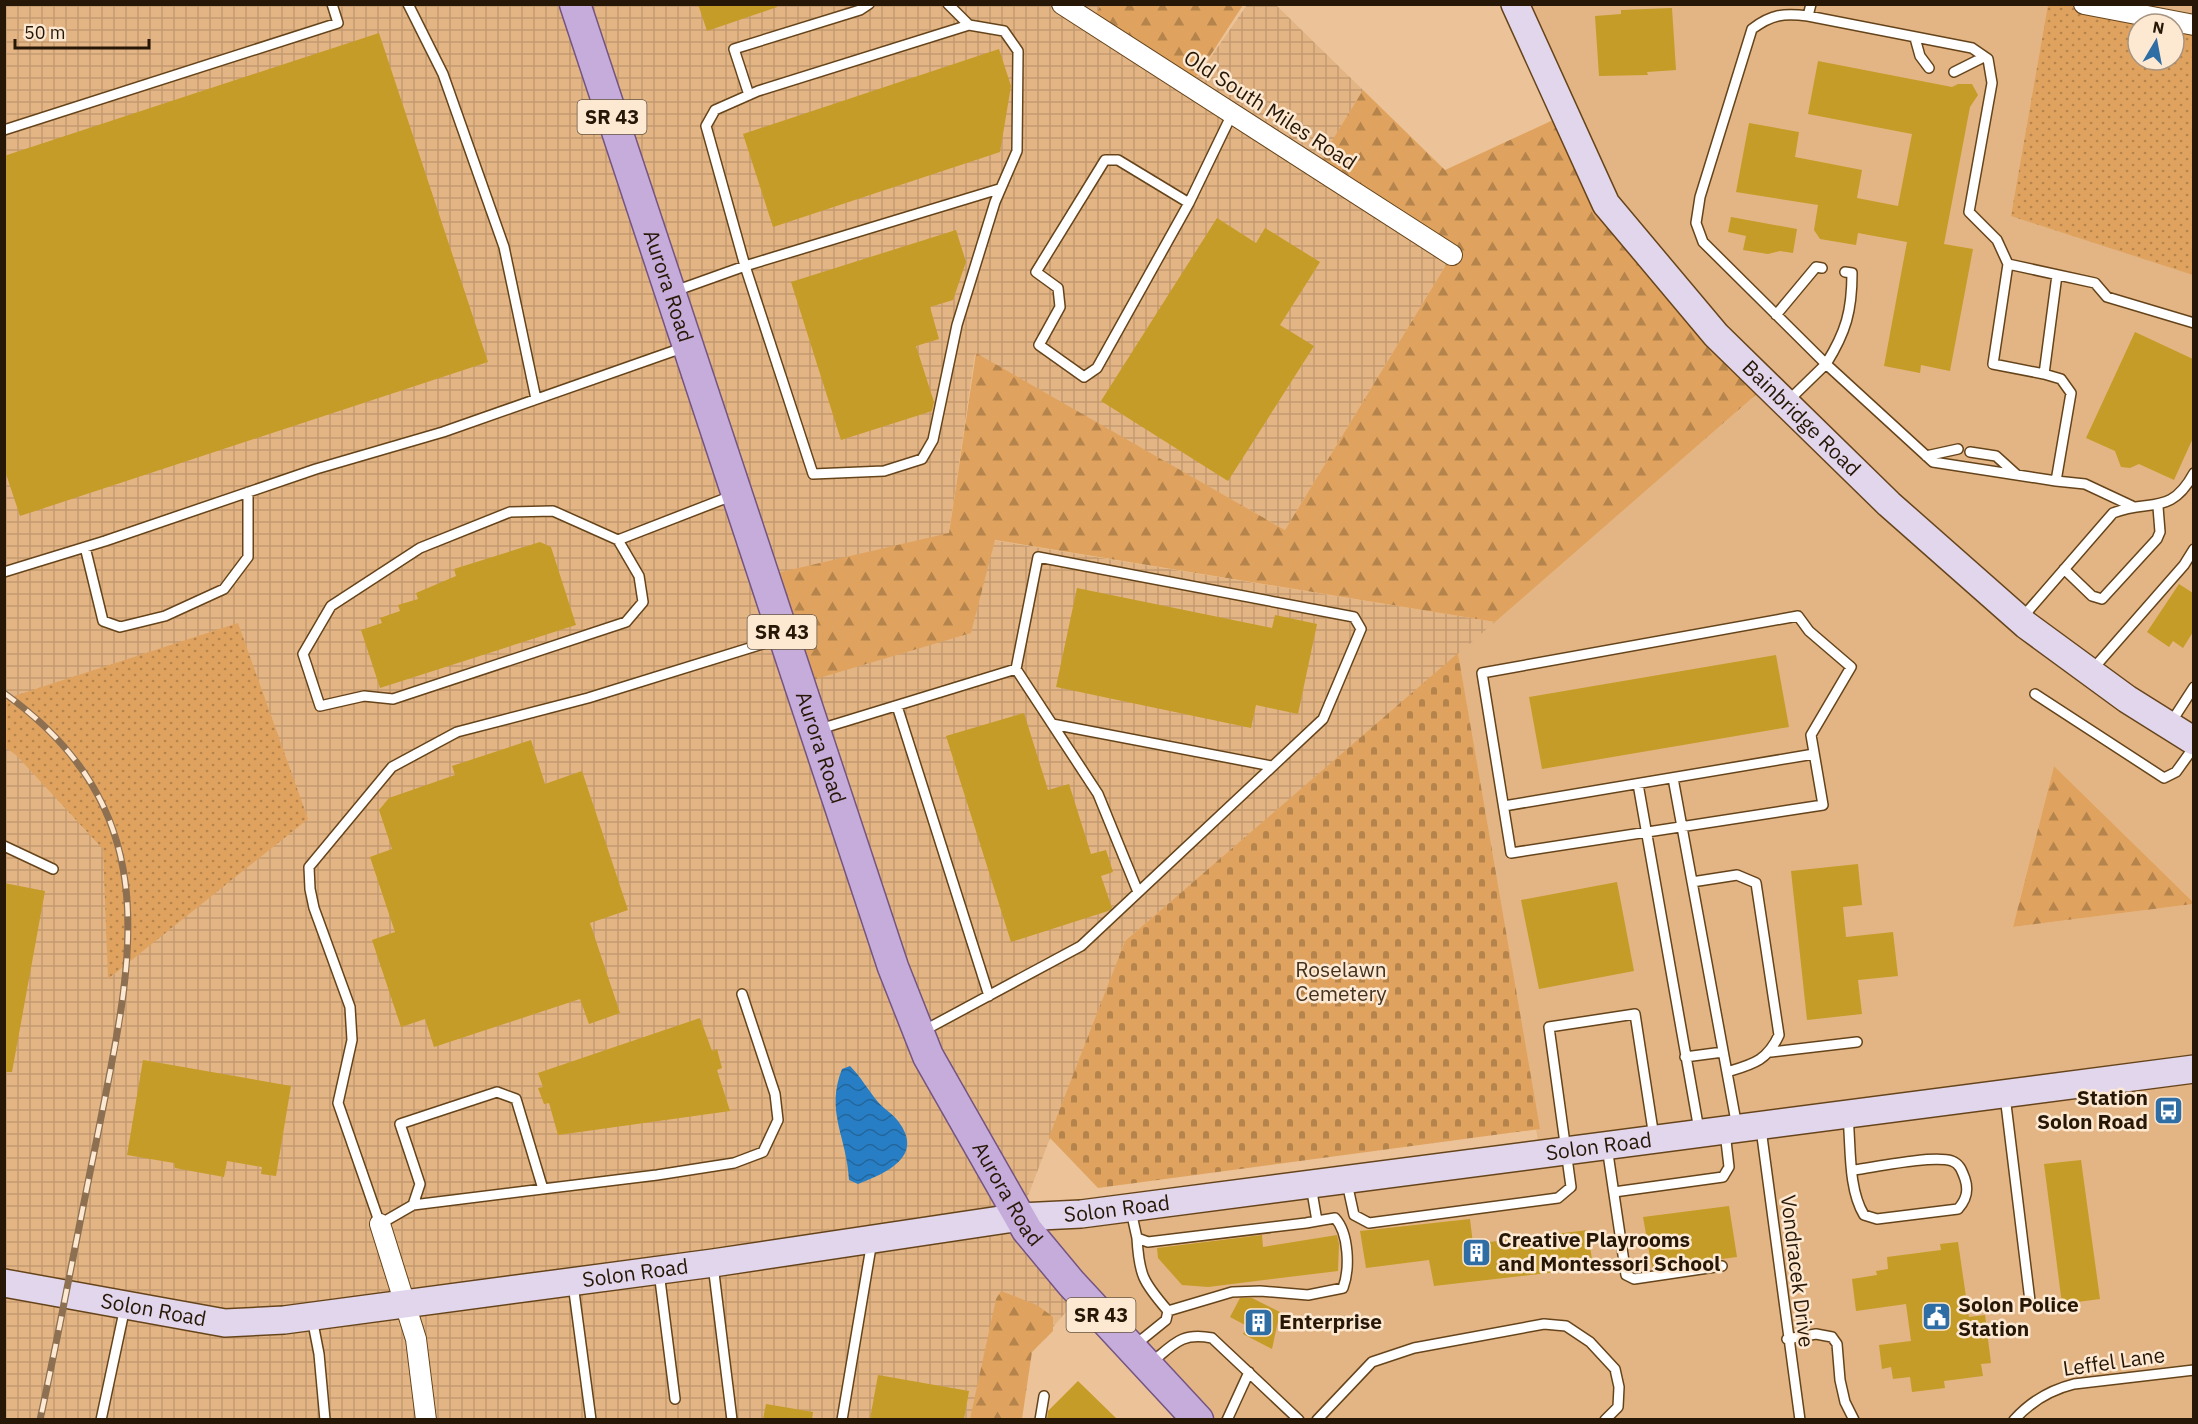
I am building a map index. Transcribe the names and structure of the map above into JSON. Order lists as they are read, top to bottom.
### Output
{
  "streets": {
    "main road": ["SR 43", "Aurora Road"],
    "street": ["Old South Miles Road", "Bainbridge Road", "Solon Road"],
    "lane": ["Vondracek Drive", "Leffel Lane"]
  },
  "crossings": [
    ["Aurora Road", "Solon Road"],
    ["Solon Road", "Vondracek Drive"]
  ],
  "parks": ["Roselawn Cemetery"],
  "places": {
    "bus stop": ["Station Solon Road"],
    "building": ["Creative Playrooms and Montessori School", "Enterprise"],
    "public building": ["Solon Police Station"]
  },
  "scale_bar": "50 m",
  "north": "top"
}
